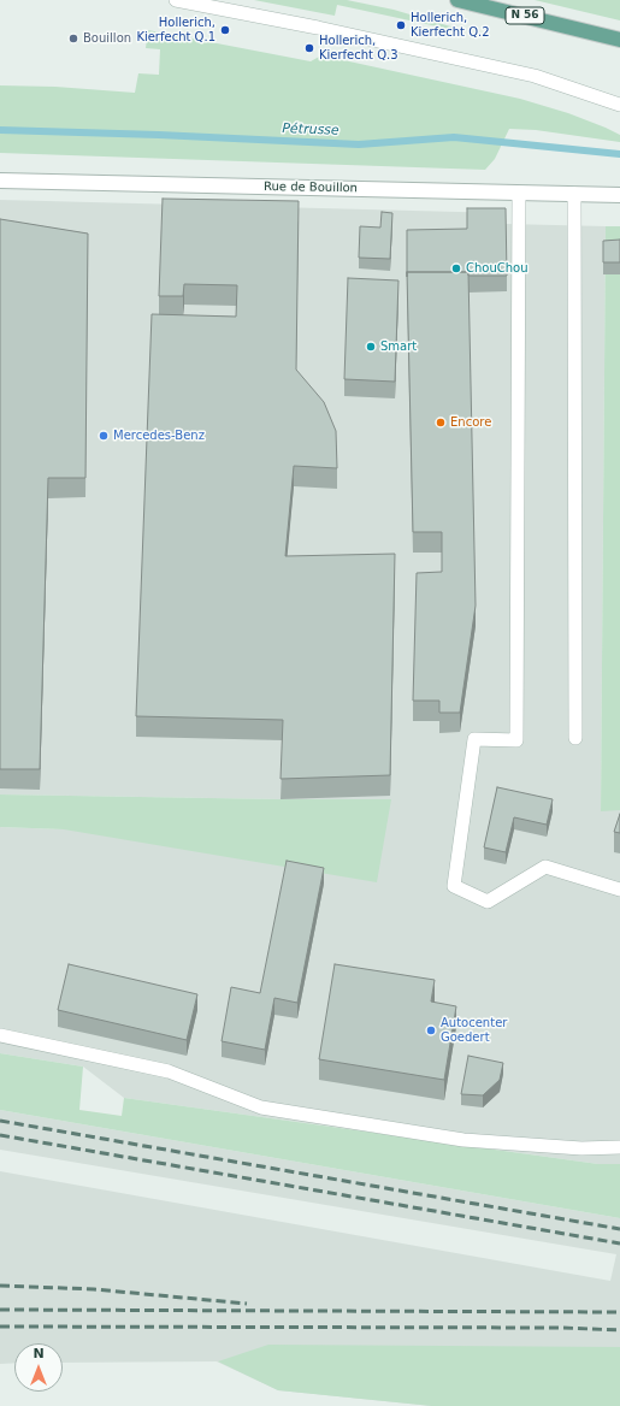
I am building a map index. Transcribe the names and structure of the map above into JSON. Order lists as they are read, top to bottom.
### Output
{
  "streets": {
    "main road": ["N 56"],
    "street": ["Rue de Bouillon"]
  },
  "water": ["Pétrusse"],
  "places": [
    "Hollerich, Kierfecht Q.2",
    "Hollerich, Kierfecht Q.1",
    "Bouillon",
    "Hollerich, Kierfecht Q.3",
    "ChouChou",
    "Smart",
    "Encore",
    "Mercedes-Benz",
    "Autocenter Goedert"
  ],
  "north": "top"
}
